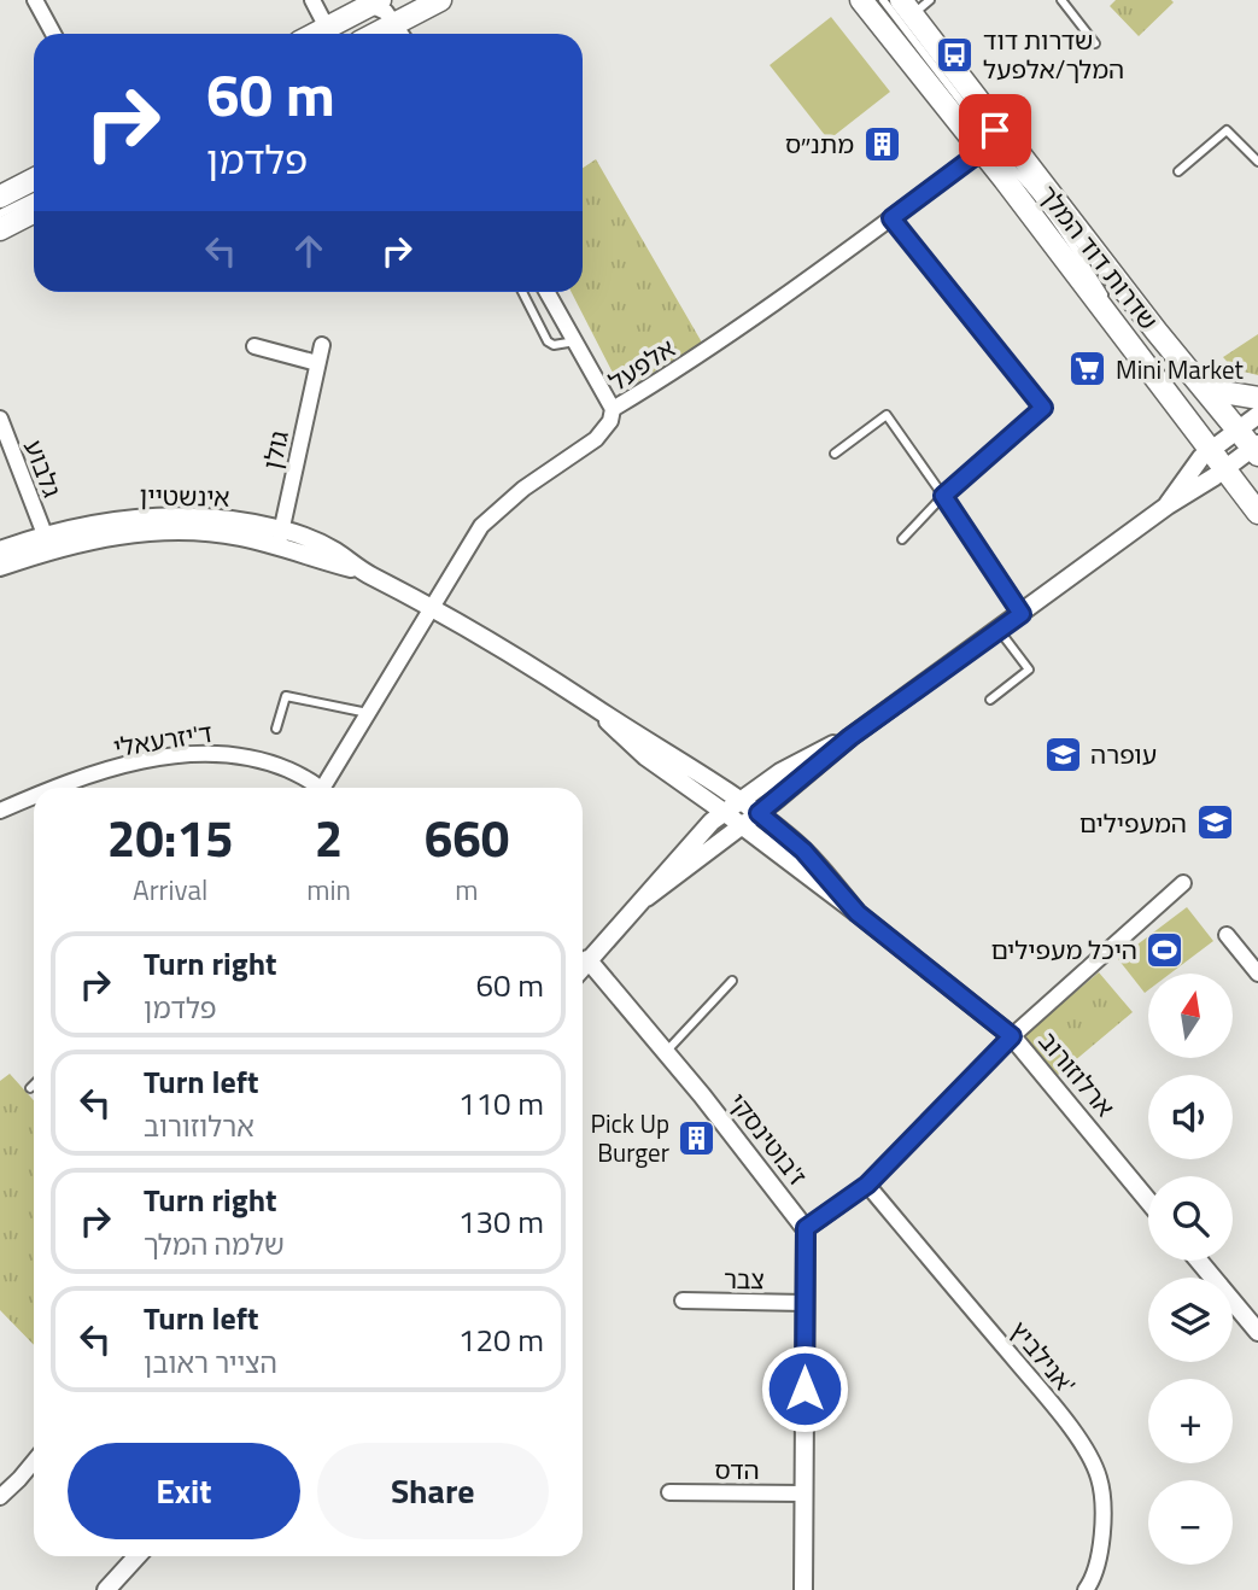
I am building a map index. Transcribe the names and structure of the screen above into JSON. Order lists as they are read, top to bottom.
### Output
{
  "streets": {
    "main road": ["שדרות דוד המלך"],
    "street": [
      "אלפעל",
      "גולן",
      "גלבוע",
      "אינשטיין",
      "ד'יזרעאלי",
      "ארלוזורוב",
      "ז'בוטינסקי",
      "צבר",
      "אנילביץ'",
      "הדס"
    ]
  },
  "crossings": [
    ["שדרות דוד המלך", "אלפעל"],
    ["אלפעל", "אינשטיין"],
    ["גולן", "אינשטיין"],
    ["גלבוע", "אינשטיין"],
    ["אינשטיין", "ארלוזורוב"]
  ],
  "places": {
    "bus stop": ["שדרות דוד המלך/אלפעל"],
    "building": ["מתנ״ס", "Pick Up Burger"],
    "supermarket": ["Mini Market"],
    "school or university": ["עופרה", "המעפילים"],
    "sports": ["היכל מעפילים"]
  },
  "north": "top",
  "page": {
    "turn": ["60 m", "פלדמן"],
    "eta": [
      "20:15",
      "Arrival",
      "2",
      "min",
      "660",
      "m"
    ],
    "list": [
      {
        "name": "Turn right",
        "note": "פלדמן",
        "value": "60 m"
      },
      {
        "name": "Turn left",
        "note": "ארלוזורוב",
        "value": "110 m"
      },
      {
        "name": "Turn right",
        "note": "שלמה המלך",
        "value": "130 m"
      },
      {
        "name": "Turn left",
        "note": "הצייר ראובן",
        "value": "120 m"
      }
    ],
    "map_buttons": ["+", "−"],
    "buttons": ["Exit", "Share"]
  }
}
